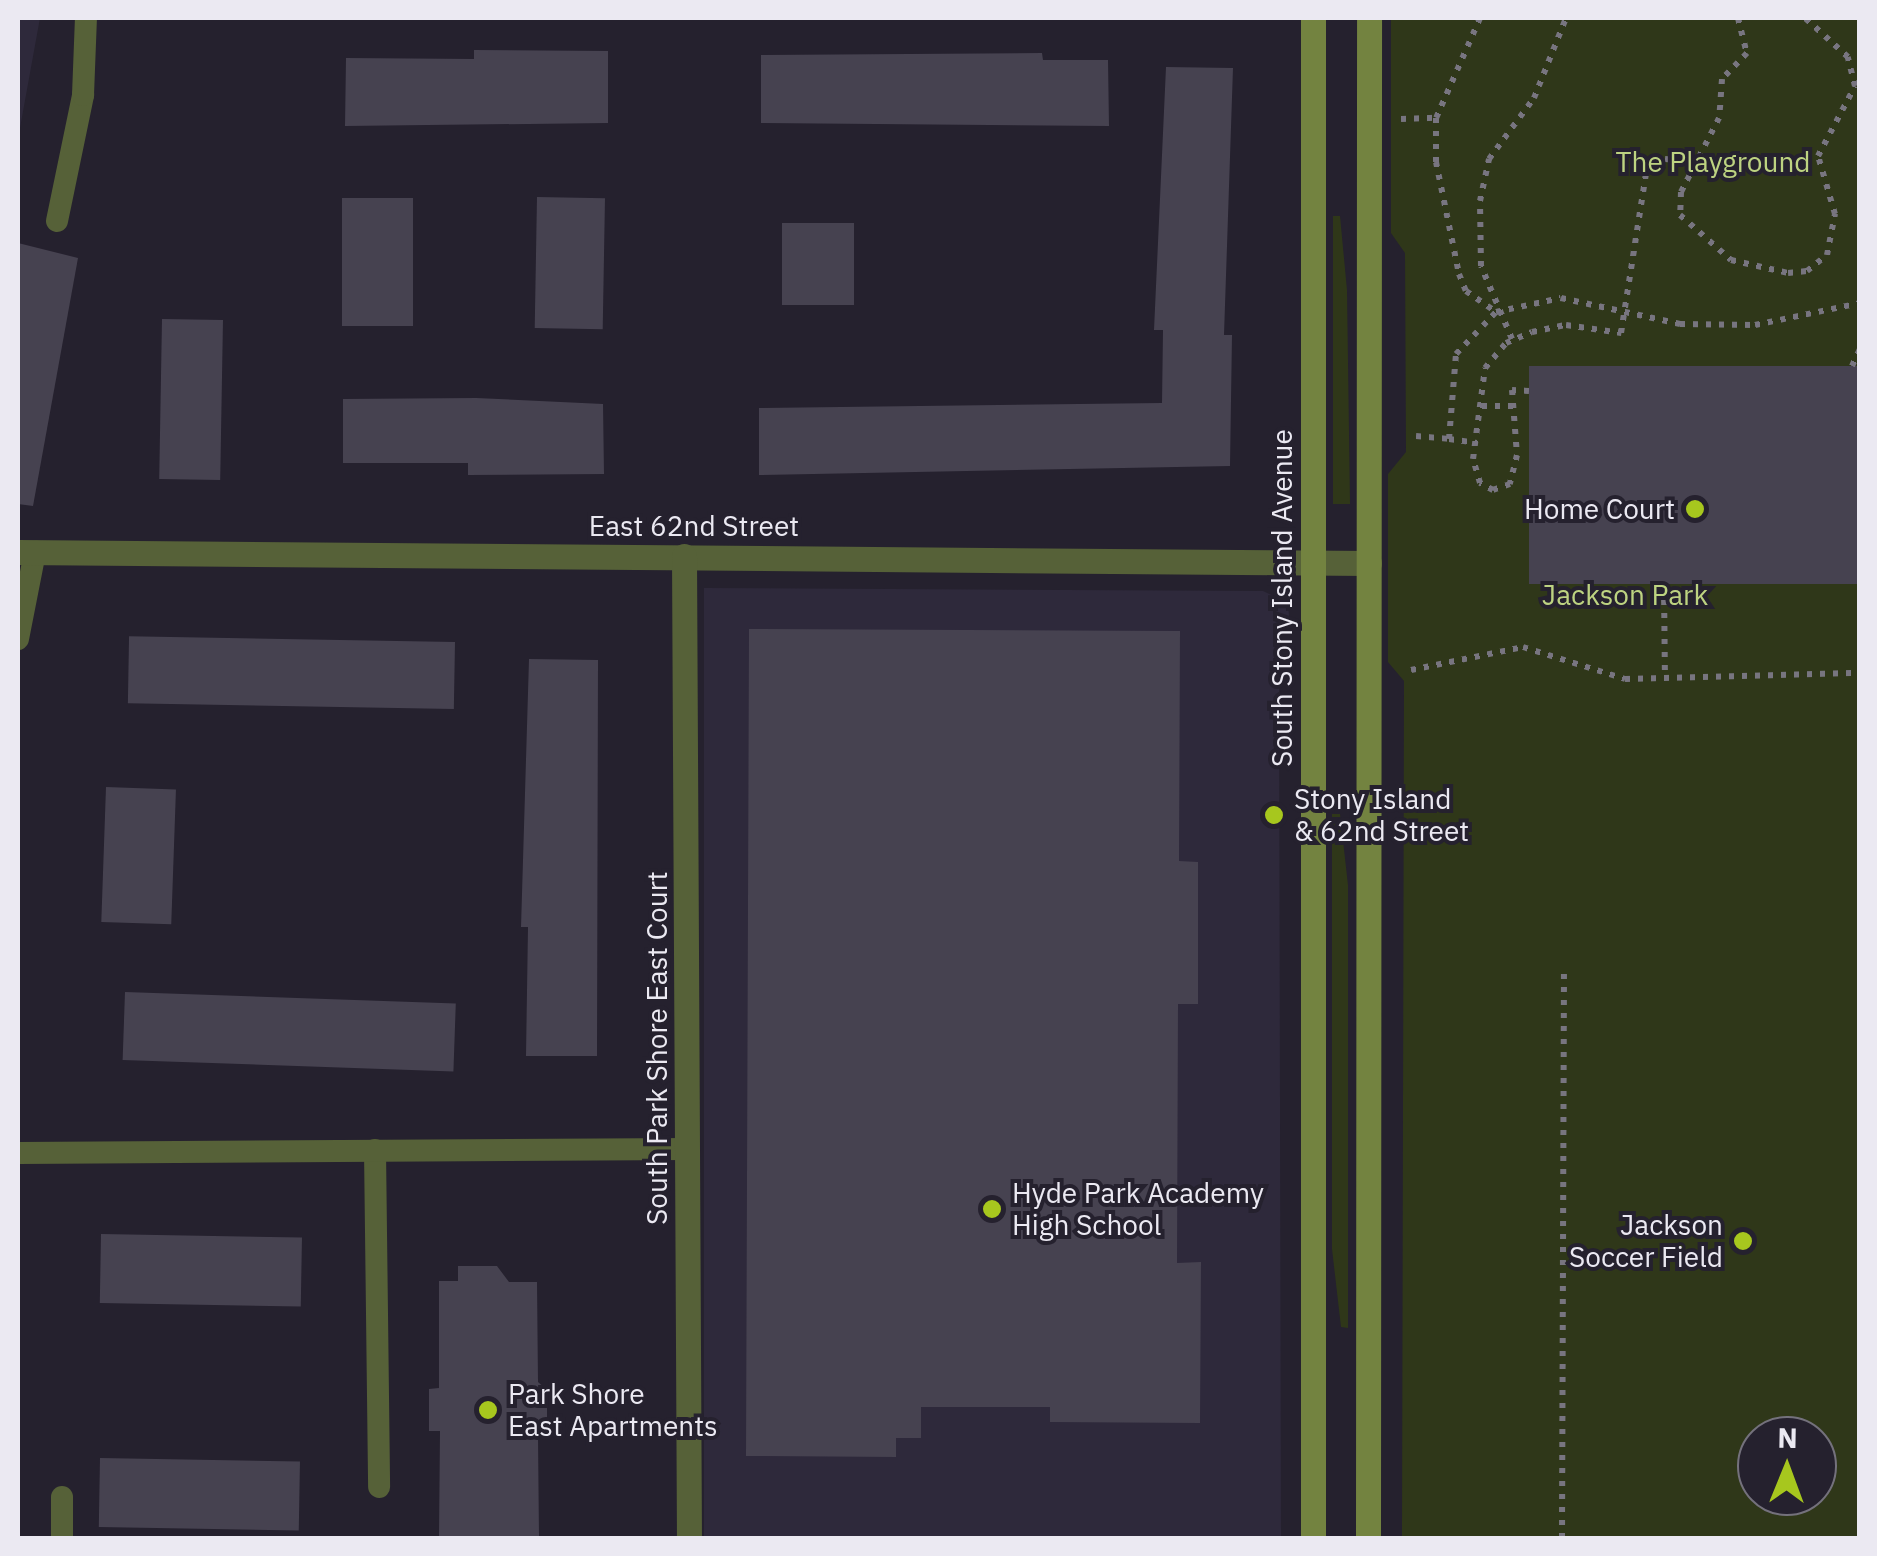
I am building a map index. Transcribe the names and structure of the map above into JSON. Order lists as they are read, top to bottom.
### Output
{
  "streets": {
    "main road": ["South Stony Island Avenue"],
    "street": ["East 62nd Street", "South Park Shore East Court"]
  },
  "crossings": [
    ["East 62nd Street", "South Stony Island Avenue"],
    ["East 62nd Street", "South Park Shore East Court"]
  ],
  "parks": ["The Playground", "Jackson Park"],
  "places": [
    "Home Court",
    "Stony Island & 62nd Street",
    "Hyde Park Academy High School",
    "Jackson Soccer Field",
    "Park Shore East Apartments"
  ],
  "north": "top"
}
